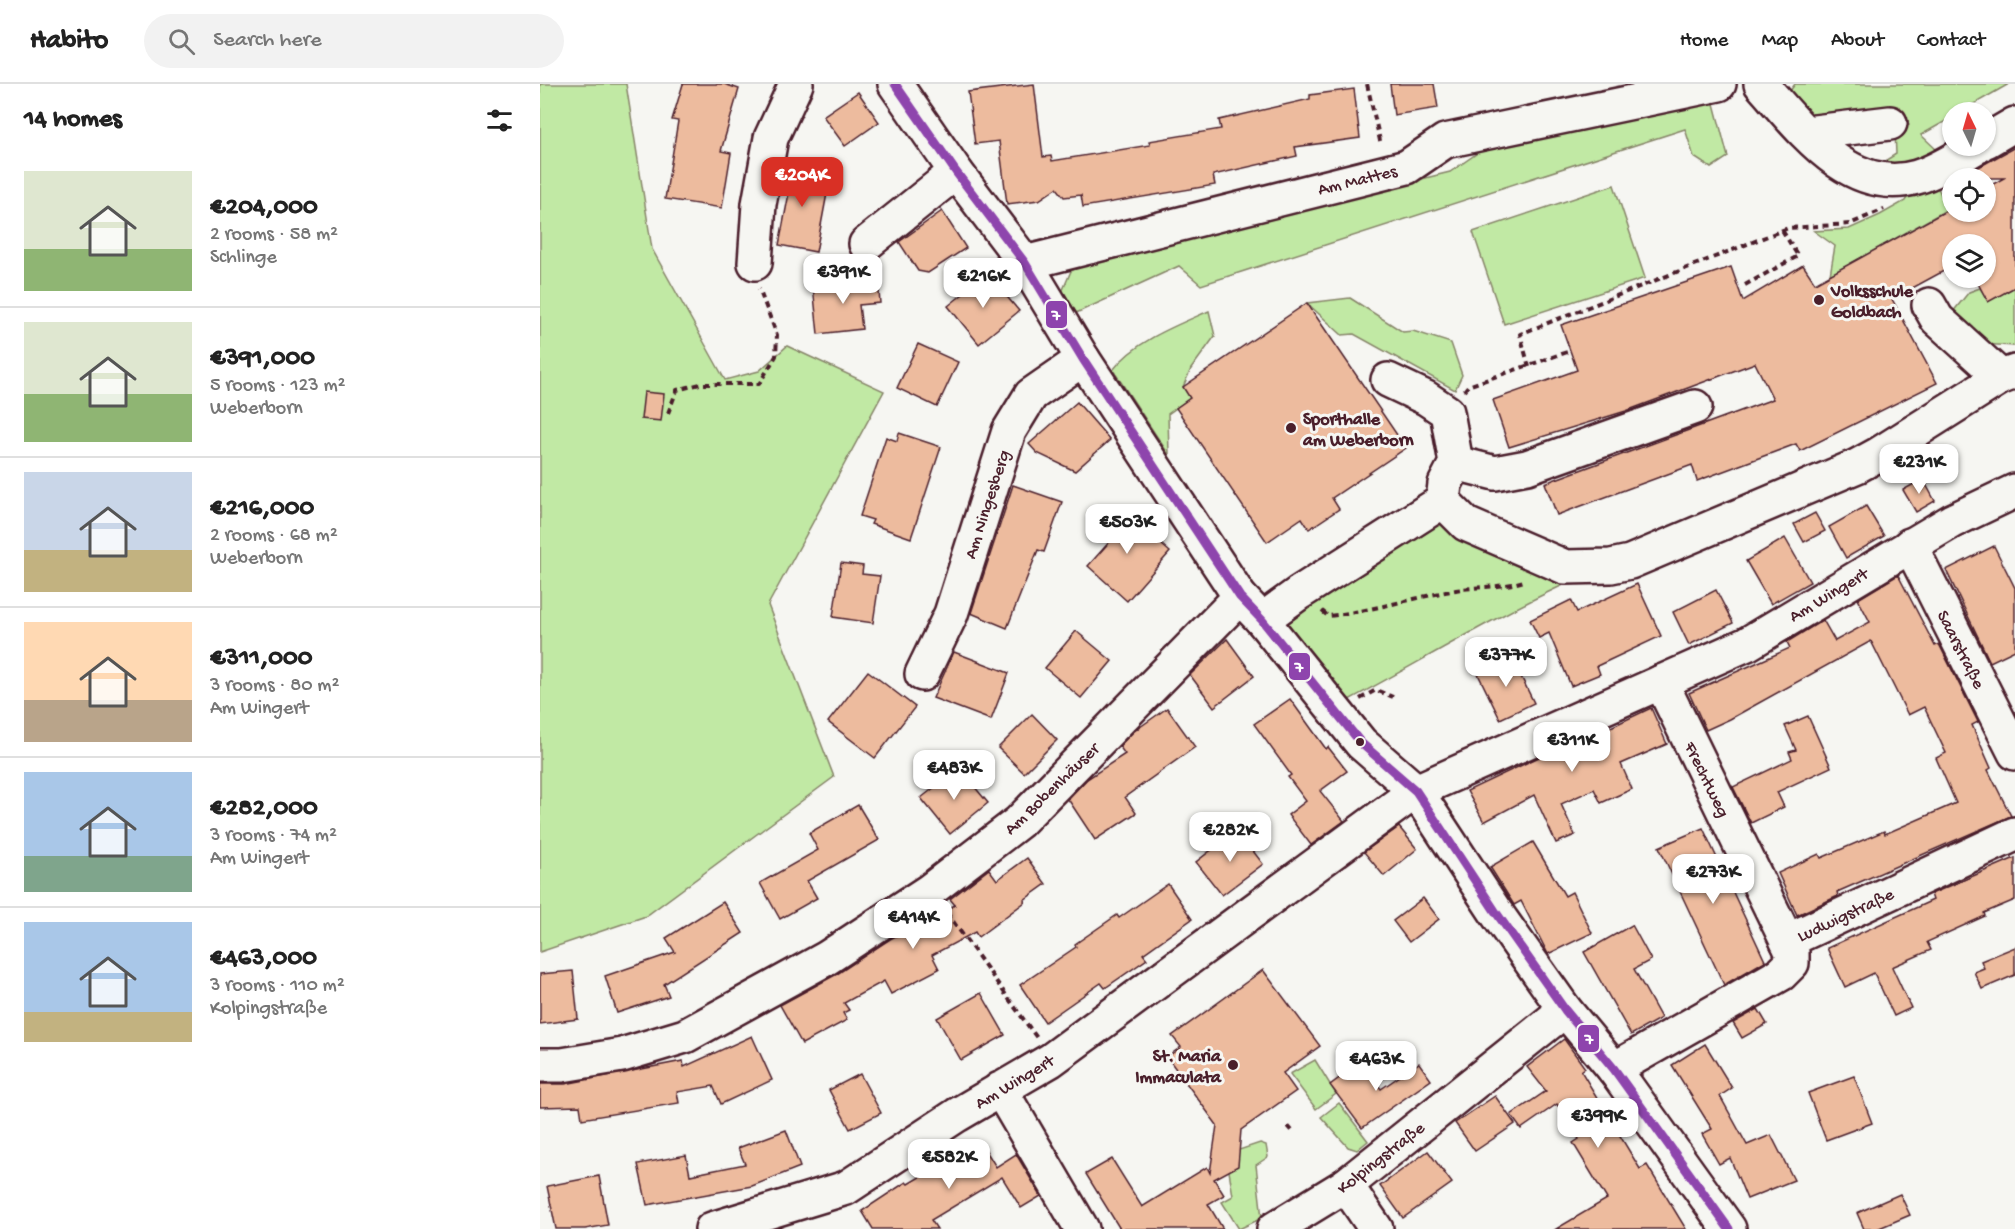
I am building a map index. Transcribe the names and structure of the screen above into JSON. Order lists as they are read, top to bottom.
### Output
{
  "streets": {
    "street": [
      "Am Mattes",
      "Am Ningesberg",
      "Am Wingert",
      "Saarstraße",
      "Frechtweg",
      "Am Bobenhäuser",
      "Ludwigstraße",
      "Kolpingstraße"
    ]
  },
  "crossings": [
    ["Am Wingert", "Saarstraße"],
    ["Am Wingert", "Frechtweg"],
    ["Frechtweg", "Ludwigstraße"]
  ],
  "places": ["Volksschule Goldbach", "Sporthalle am Weberborn", "St. Maria Immaculata"],
  "lines": ["transit line 7"],
  "north": "top",
  "page": {
    "header": "Habito",
    "search": "Search here",
    "nav": [
      "Home",
      "Map",
      "About",
      "Contact"
    ],
    "heading": "14 homes",
    "list": [
      {
        "name": "€204,000",
        "note": "2 rooms · 58 m² · Schlinge"
      },
      {
        "name": "€391,000",
        "note": "5 rooms · 123 m² · Weberborn"
      },
      {
        "name": "€216,000",
        "note": "2 rooms · 68 m² · Weberborn"
      },
      {
        "name": "€311,000",
        "note": "3 rooms · 80 m² · Am Wingert"
      },
      {
        "name": "€282,000",
        "note": "3 rooms · 74 m² · Am Wingert"
      },
      {
        "name": "€463,000",
        "note": "3 rooms · 110 m² · Kolpingstraße"
      }
    ],
    "price": [
      "€204K",
      "€391K",
      "€216K",
      "€231K",
      "€503K",
      "€377K",
      "€311K",
      "€483K",
      "€282K",
      "€273K",
      "€414K",
      "€463K",
      "€399K",
      "€582K"
    ]
  }
}
